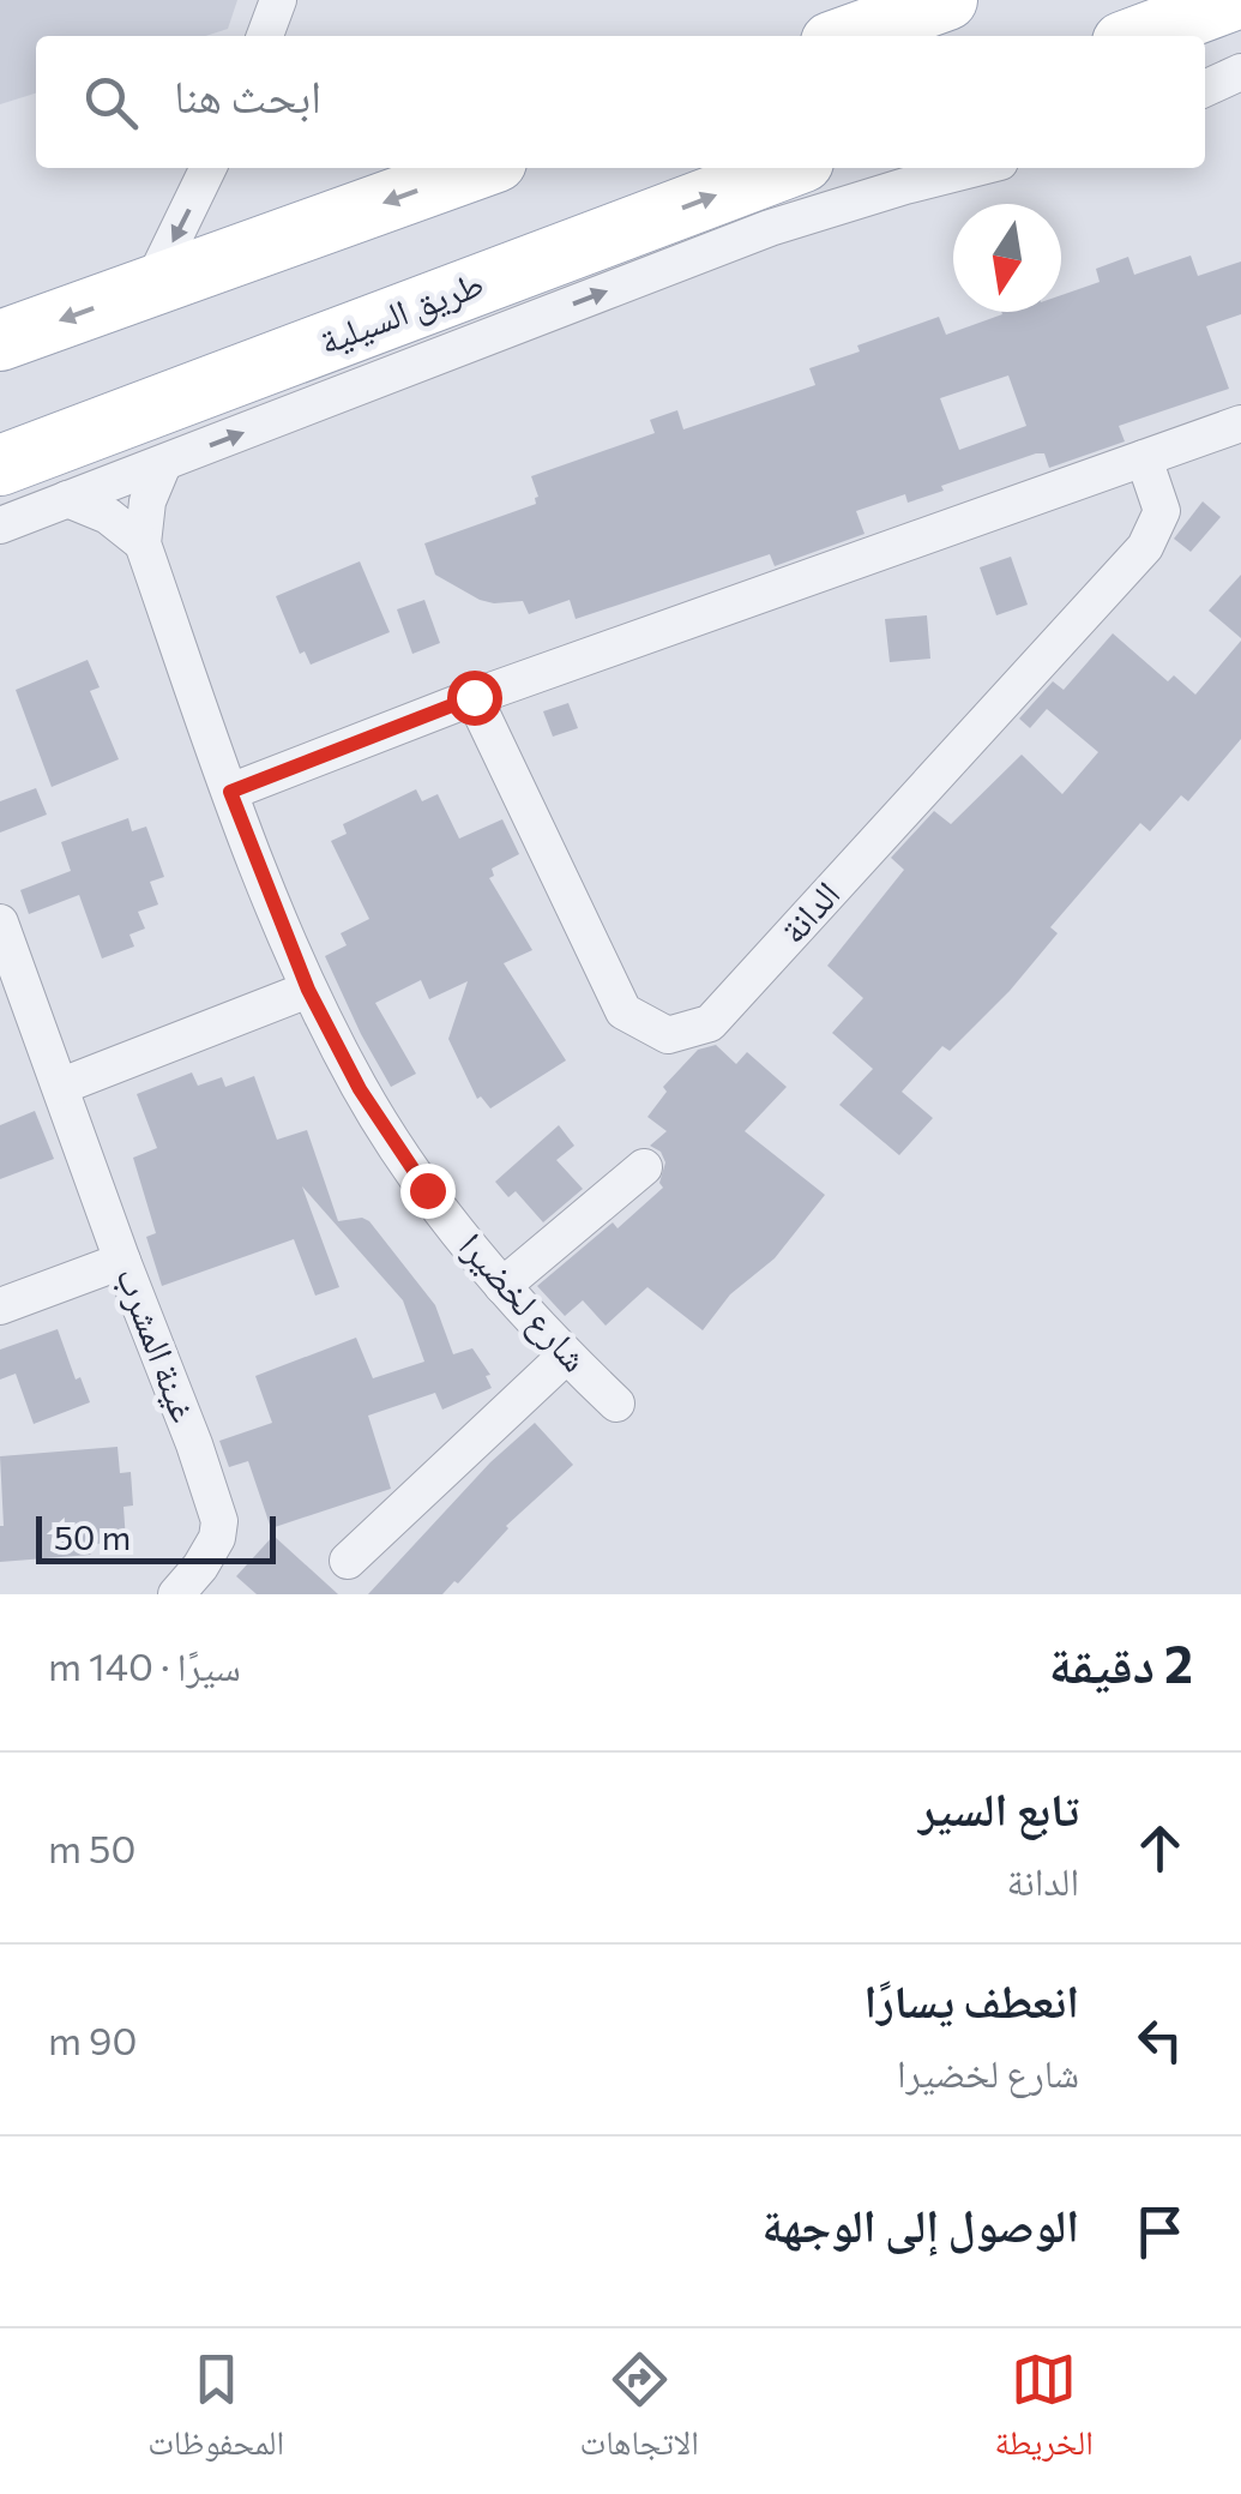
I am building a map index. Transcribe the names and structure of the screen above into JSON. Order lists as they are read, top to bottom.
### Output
{
  "streets": {
    "main road": ["طريق السيلية"],
    "street": ["الدانة", "شارع لخضيرا", "غينة المشرب"]
  },
  "scale_bar": "50 m",
  "north": "bottom",
  "page": {
    "search": "ابحث هنا",
    "scale": "50 m",
    "heading": ["2 دقيقة", "سيرًا · 140 m"],
    "list": [
      ["تابع السير", "الدانة", "50 m"],
      ["انعطف يسارًا", "شارع لخضيرا", "90 m"],
      "الوصول إلى الوجهة"
    ],
    "nav": ["الخريطة", "الاتجاهات", "المحفوظات"]
  }
}
